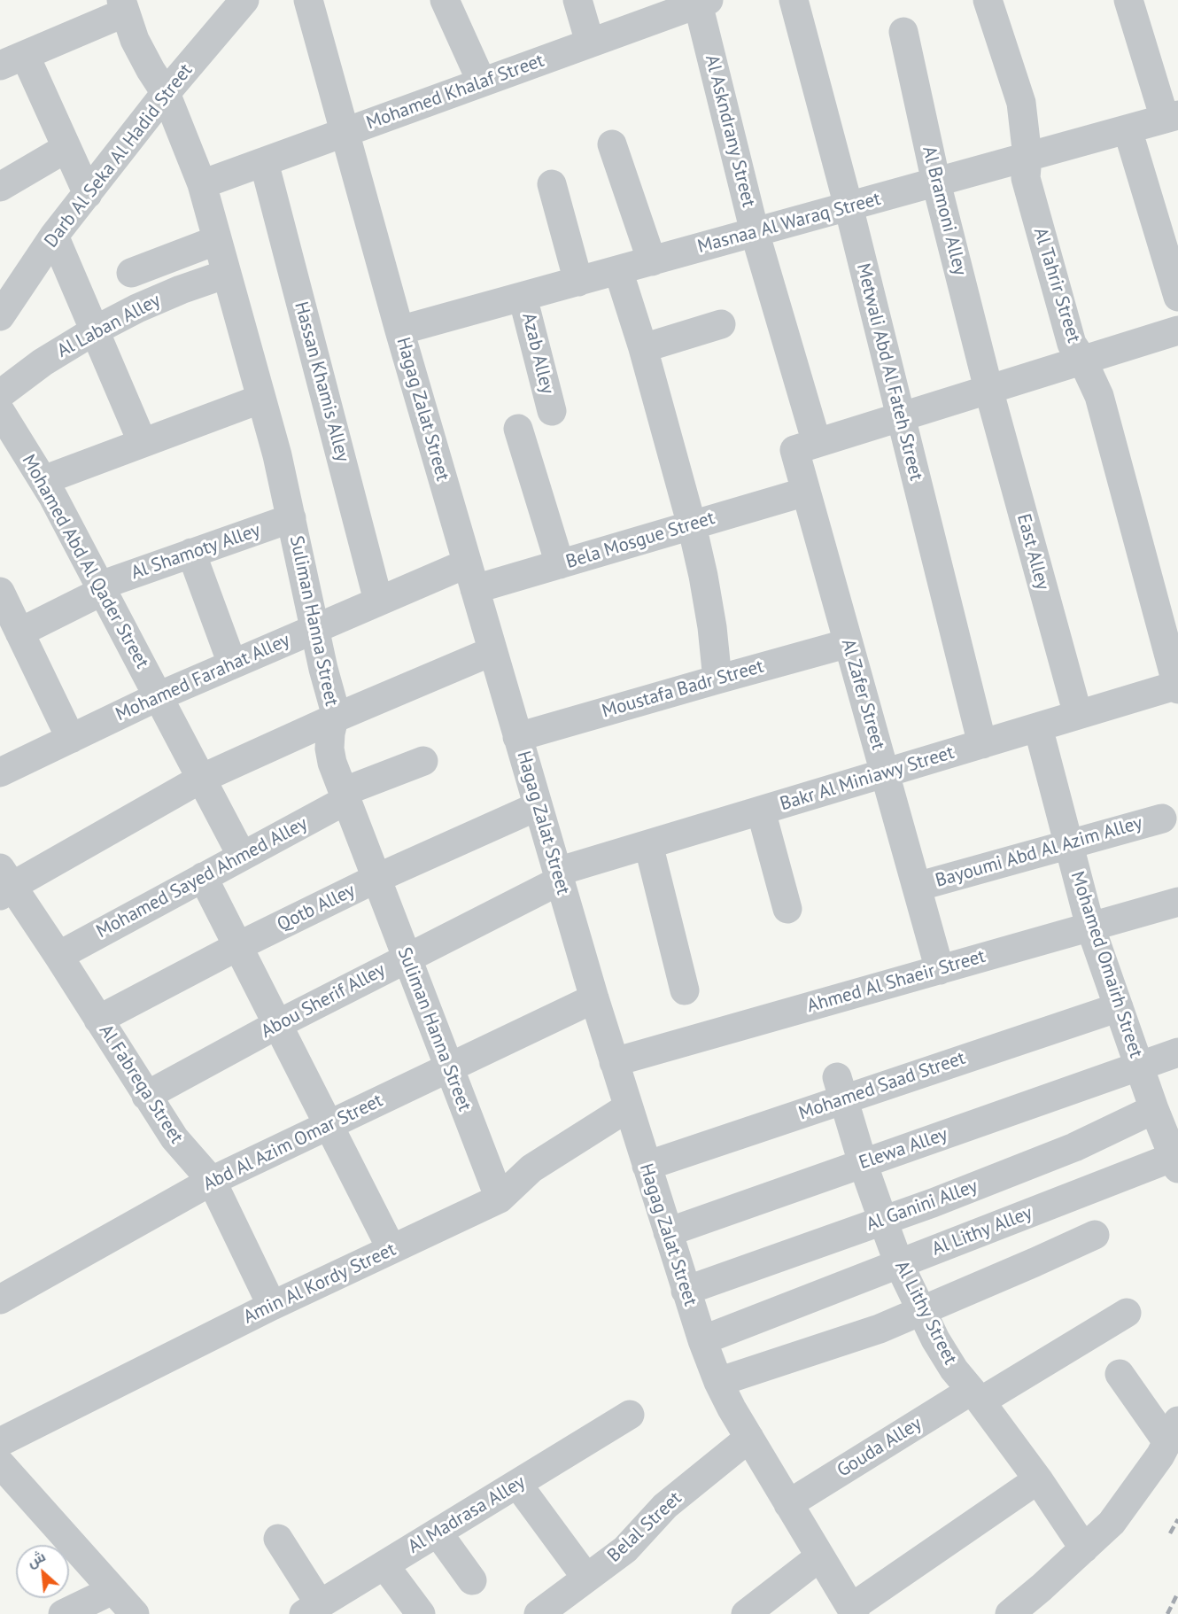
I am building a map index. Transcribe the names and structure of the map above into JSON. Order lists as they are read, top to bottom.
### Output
{
  "streets": {
    "street": [
      "Mohamed Khalaf Street",
      "Al Askndrany Street",
      "Darb Al Seka Al Hadid Street",
      "Al Bramoni Alley",
      "Masnaa Al Waraq Street",
      "Al Tahrir Street",
      "Al Laban Alley",
      "Azab Alley",
      "Metwali Abd Al Fateh Street",
      "Hassan Khamis Alley",
      "Hagag Zalat Street",
      "Bela Mosgue Street",
      "Al Shamoty Alley",
      "East Alley",
      "Mohamed Abd Al Qader Street",
      "Suliman Hanna Street",
      "Mohamed Farahat Alley",
      "Moustafa Badr Street",
      "Al Zafer Street",
      "Bakr Al Miniawy Street",
      "Bayoumi Abd Al Azim Alley",
      "Mohamed Sayed Ahmed Alley",
      "Qotb Alley",
      "Mohamed Omairh Street",
      "Ahmed Al Shaeir Street",
      "Abou Sherif Alley",
      "Al Fabreqa Street",
      "Mohamed Saad Street",
      "Abd Al Azim Omar Street",
      "Elewa Alley",
      "Al Ganini Alley",
      "Al Lithy Alley",
      "Amin Al Kordy Street",
      "Al Lithy Street",
      "Gouda Alley",
      "Al Madrasa Alley",
      "Belal Street"
    ]
  },
  "crossings": [
    ["Mohamed Khalaf Street", "Al Askndrany Street"],
    ["Mohamed Khalaf Street", "Hassan Khamis Alley"],
    ["Mohamed Khalaf Street", "Hagag Zalat Street"],
    ["Mohamed Khalaf Street", "Suliman Hanna Street"],
    ["Al Askndrany Street", "Masnaa Al Waraq Street"],
    ["Al Askndrany Street", "Al Zafer Street"],
    ["Darb Al Seka Al Hadid Street", "Suliman Hanna Street"],
    ["Al Bramoni Alley", "Masnaa Al Waraq Street"],
    ["Al Bramoni Alley", "East Alley"],
    ["Masnaa Al Waraq Street", "Al Tahrir Street"],
    ["Masnaa Al Waraq Street", "Azab Alley"],
    ["Masnaa Al Waraq Street", "Metwali Abd Al Fateh Street"],
    ["Masnaa Al Waraq Street", "Hagag Zalat Street"],
    ["Al Tahrir Street", "Bakr Al Miniawy Street"],
    ["Al Laban Alley", "Suliman Hanna Street"],
    ["Metwali Abd Al Fateh Street", "Bakr Al Miniawy Street"],
    ["Hassan Khamis Alley", "Mohamed Farahat Alley"],
    ["Hagag Zalat Street", "Bela Mosgue Street"],
    ["Hagag Zalat Street", "Mohamed Farahat Alley"],
    ["Hagag Zalat Street", "Moustafa Badr Street"],
    ["Hagag Zalat Street", "Bakr Al Miniawy Street"],
    ["Hagag Zalat Street", "Qotb Alley"],
    ["Hagag Zalat Street", "Ahmed Al Shaeir Street"],
    ["Hagag Zalat Street", "Abou Sherif Alley"],
    ["Hagag Zalat Street", "Mohamed Saad Street"],
    ["Hagag Zalat Street", "Abd Al Azim Omar Street"],
    ["Hagag Zalat Street", "Elewa Alley"],
    ["Hagag Zalat Street", "Al Ganini Alley"],
    ["Hagag Zalat Street", "Al Lithy Alley"],
    ["Hagag Zalat Street", "Amin Al Kordy Street"],
    ["Hagag Zalat Street", "Gouda Alley"],
    ["Hagag Zalat Street", "Belal Street"],
    ["Bela Mosgue Street", "Mohamed Farahat Alley"],
    ["Bela Mosgue Street", "Al Zafer Street"],
    ["Al Shamoty Alley", "Mohamed Abd Al Qader Street"],
    ["Al Shamoty Alley", "Suliman Hanna Street"],
    ["East Alley", "Bakr Al Miniawy Street"],
    ["Mohamed Abd Al Qader Street", "Mohamed Farahat Alley"],
    ["Mohamed Abd Al Qader Street", "Mohamed Sayed Ahmed Alley"],
    ["Suliman Hanna Street", "Mohamed Farahat Alley"],
    ["Suliman Hanna Street", "Mohamed Sayed Ahmed Alley"],
    ["Suliman Hanna Street", "Qotb Alley"],
    ["Suliman Hanna Street", "Abou Sherif Alley"],
    ["Suliman Hanna Street", "Abd Al Azim Omar Street"],
    ["Suliman Hanna Street", "Amin Al Kordy Street"],
    ["Moustafa Badr Street", "Al Zafer Street"],
    ["Al Zafer Street", "Bakr Al Miniawy Street"],
    ["Al Zafer Street", "Bayoumi Abd Al Azim Alley"],
    ["Al Zafer Street", "Ahmed Al Shaeir Street"],
    ["Bakr Al Miniawy Street", "Mohamed Omairh Street"],
    ["Bakr Al Miniawy Street", "Abou Sherif Alley"],
    ["Bayoumi Abd Al Azim Alley", "Mohamed Omairh Street"],
    ["Mohamed Sayed Ahmed Alley", "Al Fabreqa Street"],
    ["Qotb Alley", "Al Fabreqa Street"],
    ["Mohamed Omairh Street", "Ahmed Al Shaeir Street"],
    ["Mohamed Omairh Street", "Mohamed Saad Street"],
    ["Mohamed Omairh Street", "Elewa Alley"],
    ["Mohamed Omairh Street", "Al Ganini Alley"],
    ["Mohamed Omairh Street", "Al Lithy Alley"],
    ["Abou Sherif Alley", "Al Fabreqa Street"],
    ["Al Fabreqa Street", "Abd Al Azim Omar Street"],
    ["Al Fabreqa Street", "Amin Al Kordy Street"],
    ["Mohamed Saad Street", "Al Lithy Street"],
    ["Elewa Alley", "Al Lithy Street"],
    ["Al Ganini Alley", "Al Lithy Street"],
    ["Al Lithy Alley", "Al Lithy Street"],
    ["Al Lithy Street", "Gouda Alley"]
  ],
  "north": "top left"
}
